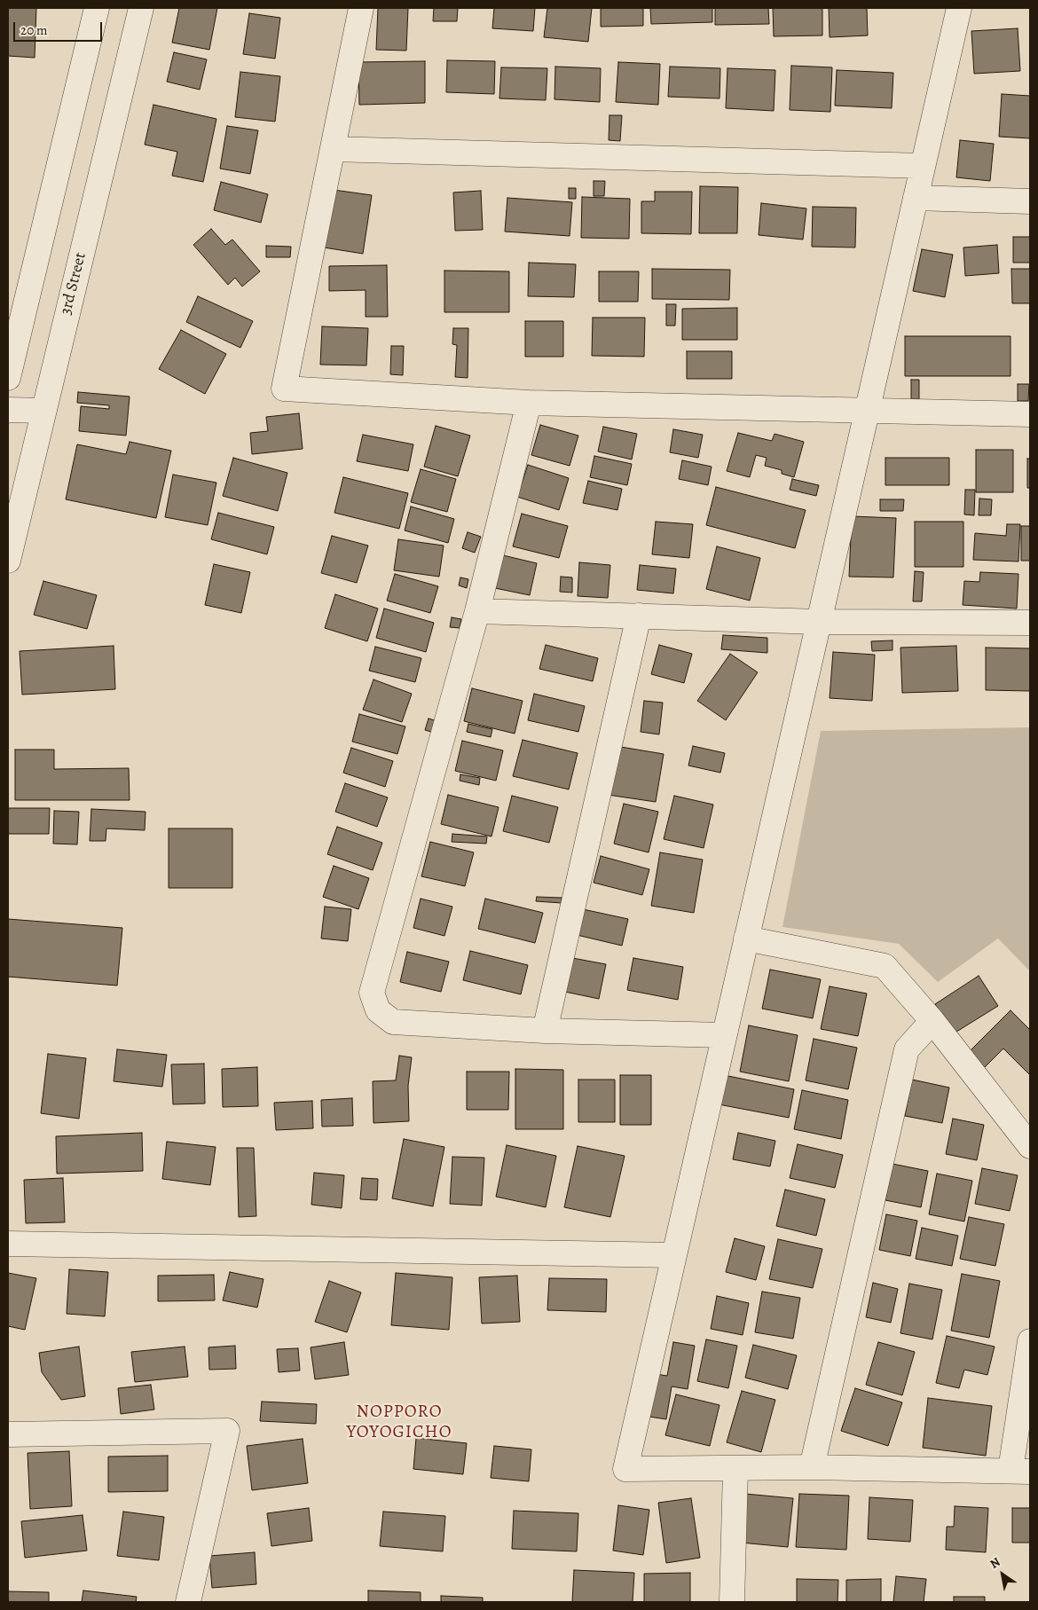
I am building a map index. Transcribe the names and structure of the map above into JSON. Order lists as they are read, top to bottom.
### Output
{
  "streets": {
    "street": ["3rd Street"]
  },
  "districts": ["NOPPORO YOYOGICHO"],
  "scale_bar": "20 m",
  "north": "top left"
}
